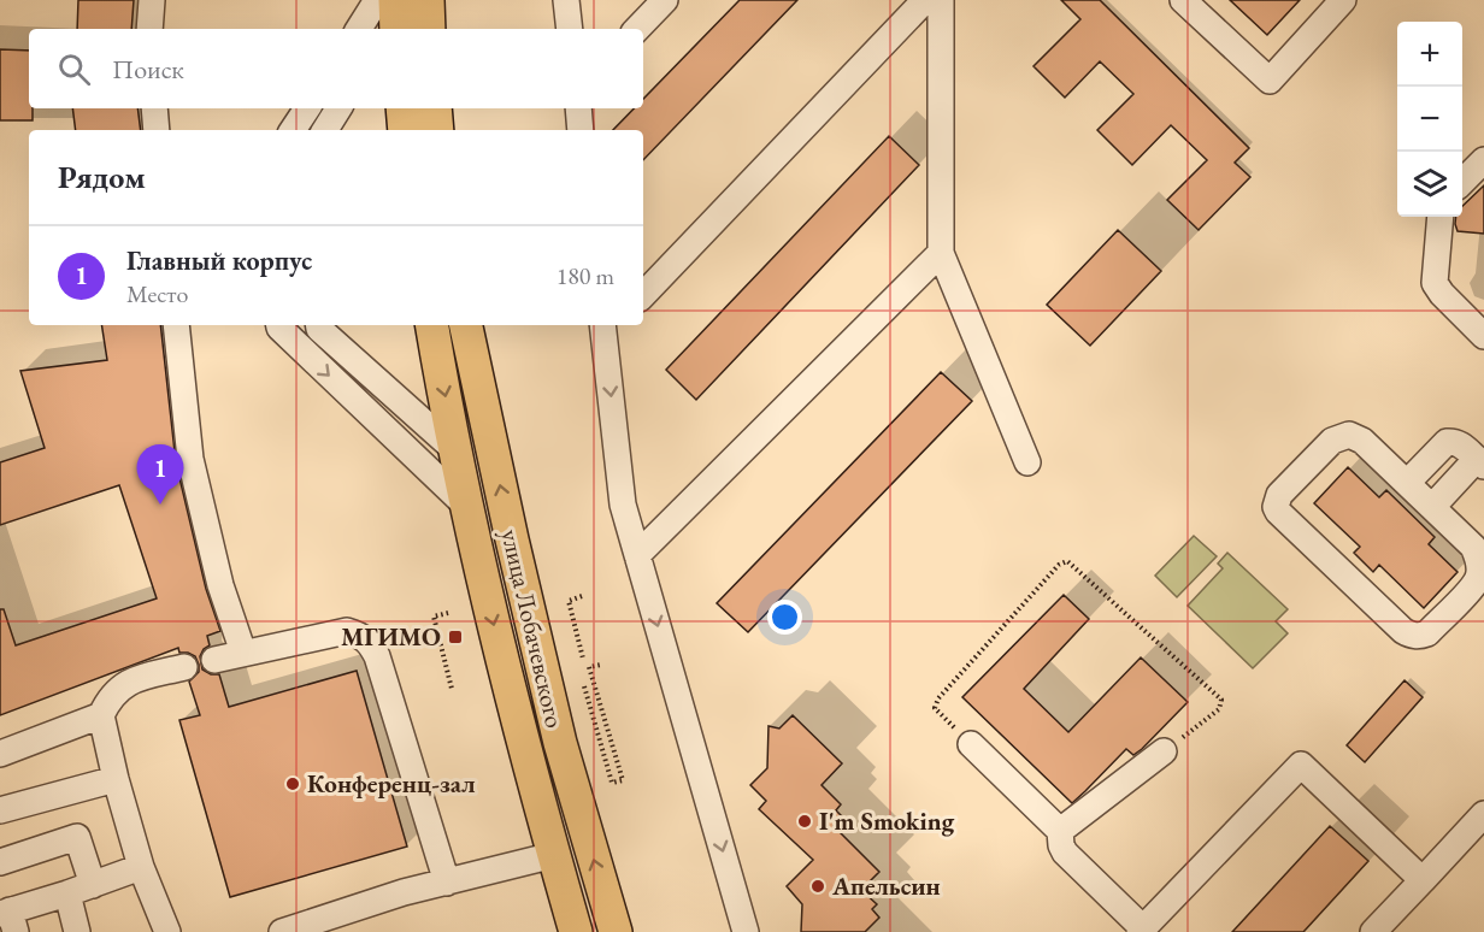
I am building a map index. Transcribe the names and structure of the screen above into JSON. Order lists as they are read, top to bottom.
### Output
{
  "streets": {
    "main road": ["улица Лобачевского"]
  },
  "places": {
    "transit": ["МГИМО"],
    "other": ["Конференц-зал", "I'm Smoking", "Апельсин"]
  },
  "page": {
    "map_buttons": ["+", "−"],
    "search": "Поиск",
    "heading": "Рядом",
    "list": [
      {
        "mark": "1",
        "name": "Главный корпус",
        "note": "Место",
        "value": "180 m"
      }
    ],
    "pins": "1"
  }
}
